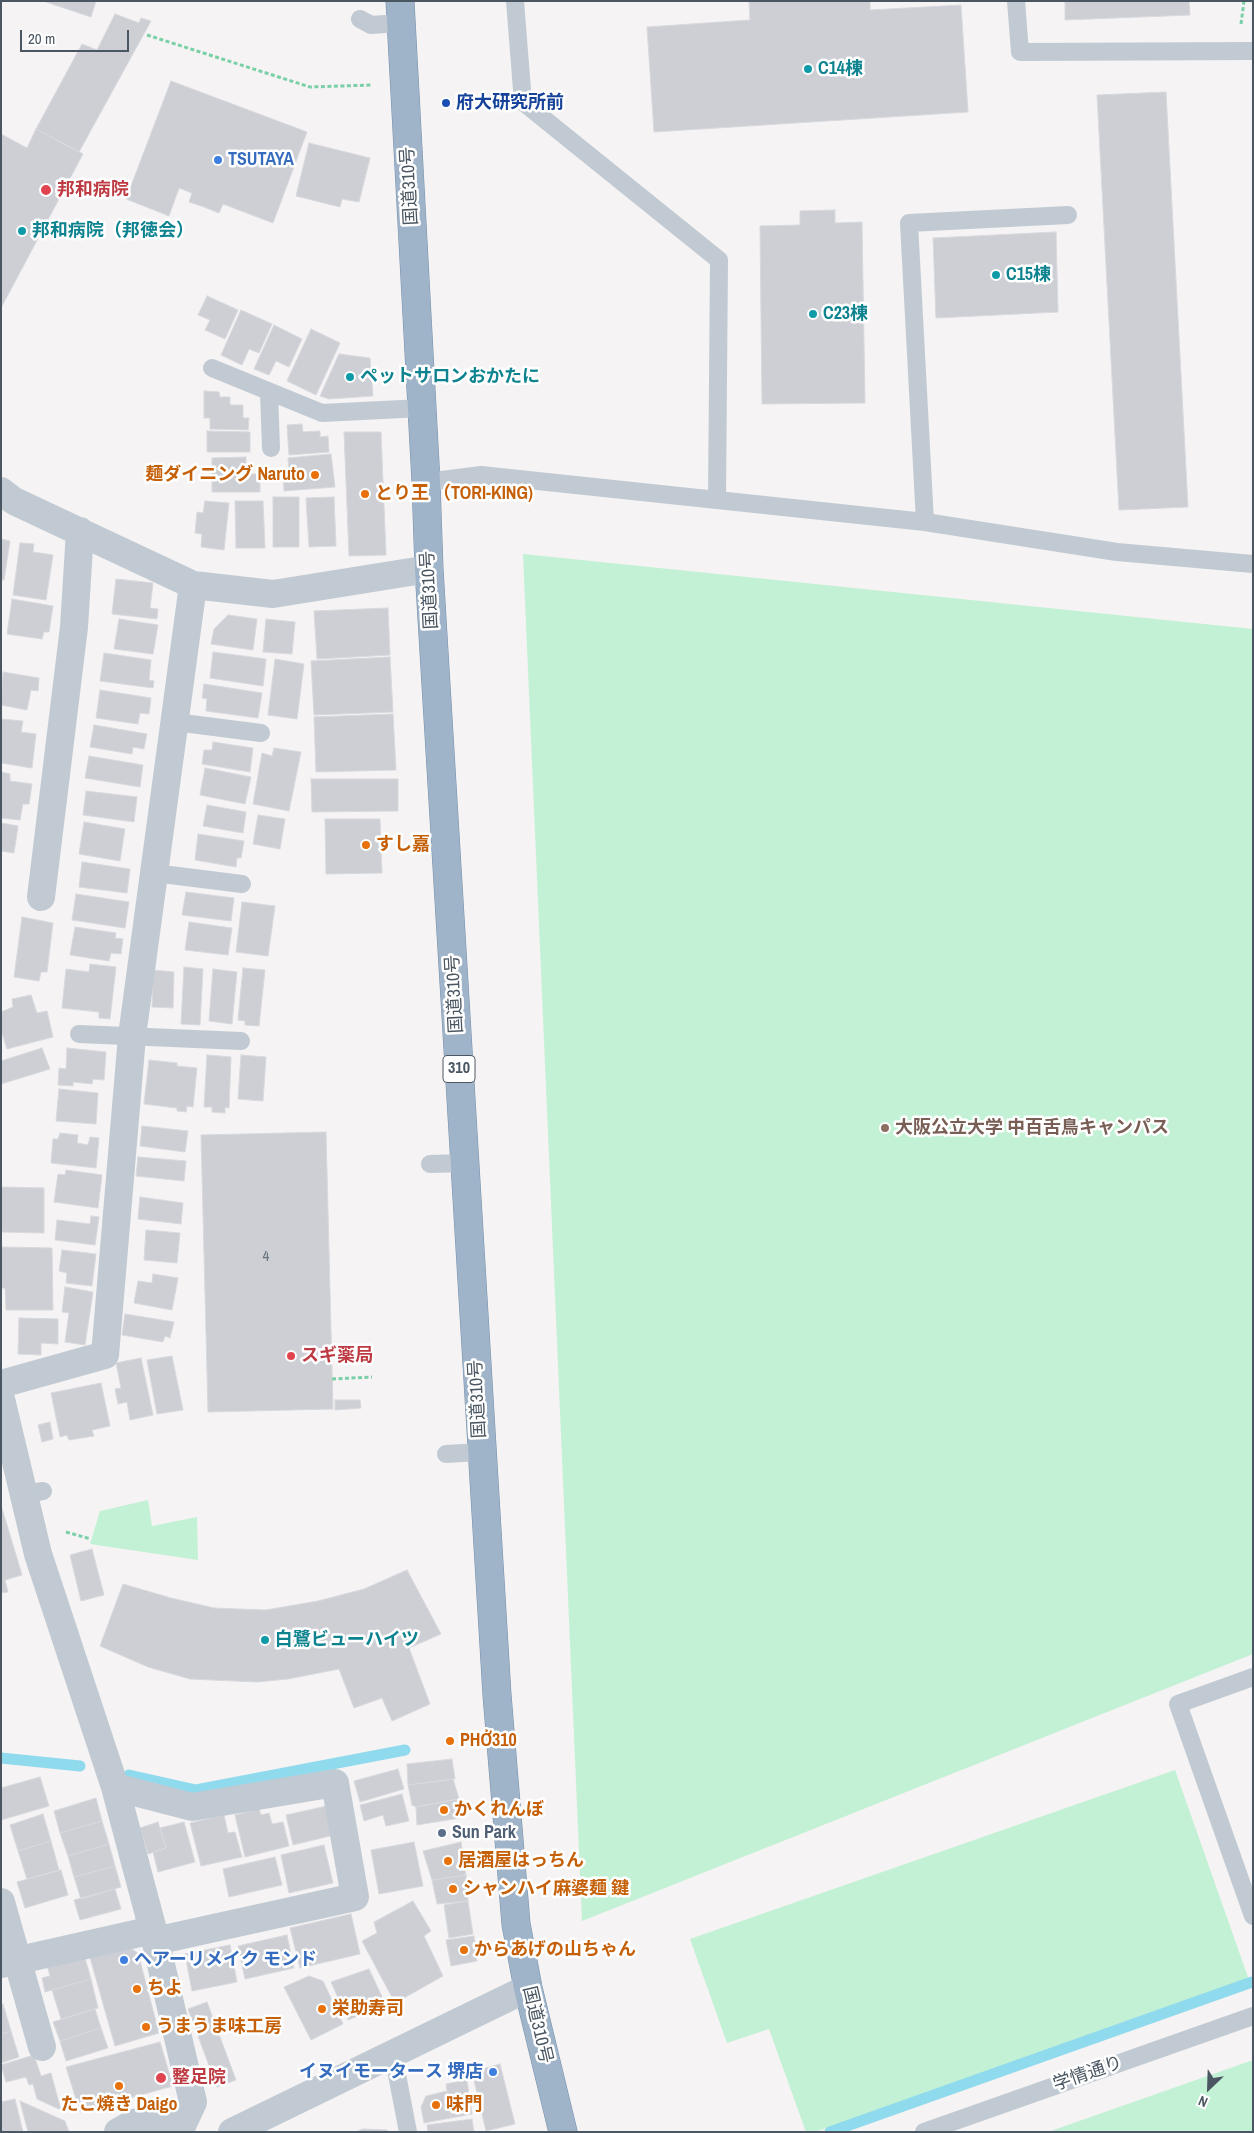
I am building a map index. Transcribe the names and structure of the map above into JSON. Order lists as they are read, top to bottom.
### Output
{
  "streets": {
    "highway": ["国道310号", "310"],
    "lane": ["学情通り"]
  },
  "places": [
    "C14棟",
    "府大研究所前",
    "TSUTAYA",
    "邦和病院",
    "邦和病院（邦徳会）",
    "C15棟",
    "C23棟",
    "ペットサロンおかたに",
    "麺ダイニング Naruto",
    "とり王 （TORI-KING)",
    "すし嘉",
    "大阪公立大学 中百舌鳥キャンパス",
    "スギ薬局",
    "白鷺ビューハイツ",
    "PHỞ310",
    "かくれんぼ",
    "Sun Park",
    "居酒屋はっちん",
    "シャンハイ麻婆麺 鍵",
    "からあげの山ちゃん",
    "ヘアーリメイク モンド",
    "ちよ",
    "栄助寿司",
    "うまうま味工房",
    "イヌイモータース 堺店",
    "整足院",
    "たこ焼き Daigo",
    "味門"
  ],
  "house_numbers": ["4"],
  "scale_bar": "20 m",
  "north": "bottom left"
}
